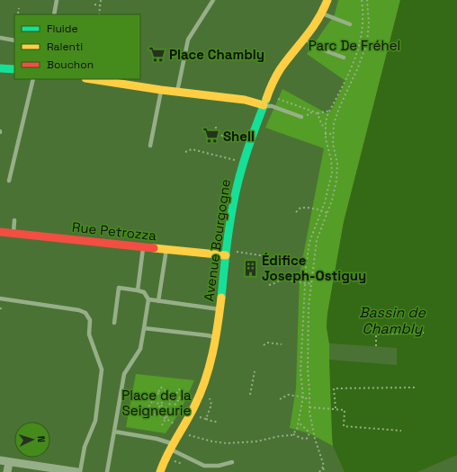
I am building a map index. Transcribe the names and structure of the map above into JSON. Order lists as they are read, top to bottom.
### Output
{
  "streets": {
    "street": ["Rue Petrozza", "Avenue Bourgogne"]
  },
  "crossings": [
    ["Rue Petrozza", "Avenue Bourgogne"]
  ],
  "water": ["Bassin de Chambly"],
  "parks": ["Parc De Fréhel", "Place de la Seigneurie"],
  "places": {
    "supermarket": ["Place Chambly", "Shell"],
    "building": ["Édifice Joseph-Ostiguy"]
  },
  "legend": ["Fluide", "Ralenti", "Bouchon"],
  "north": "right"
}
